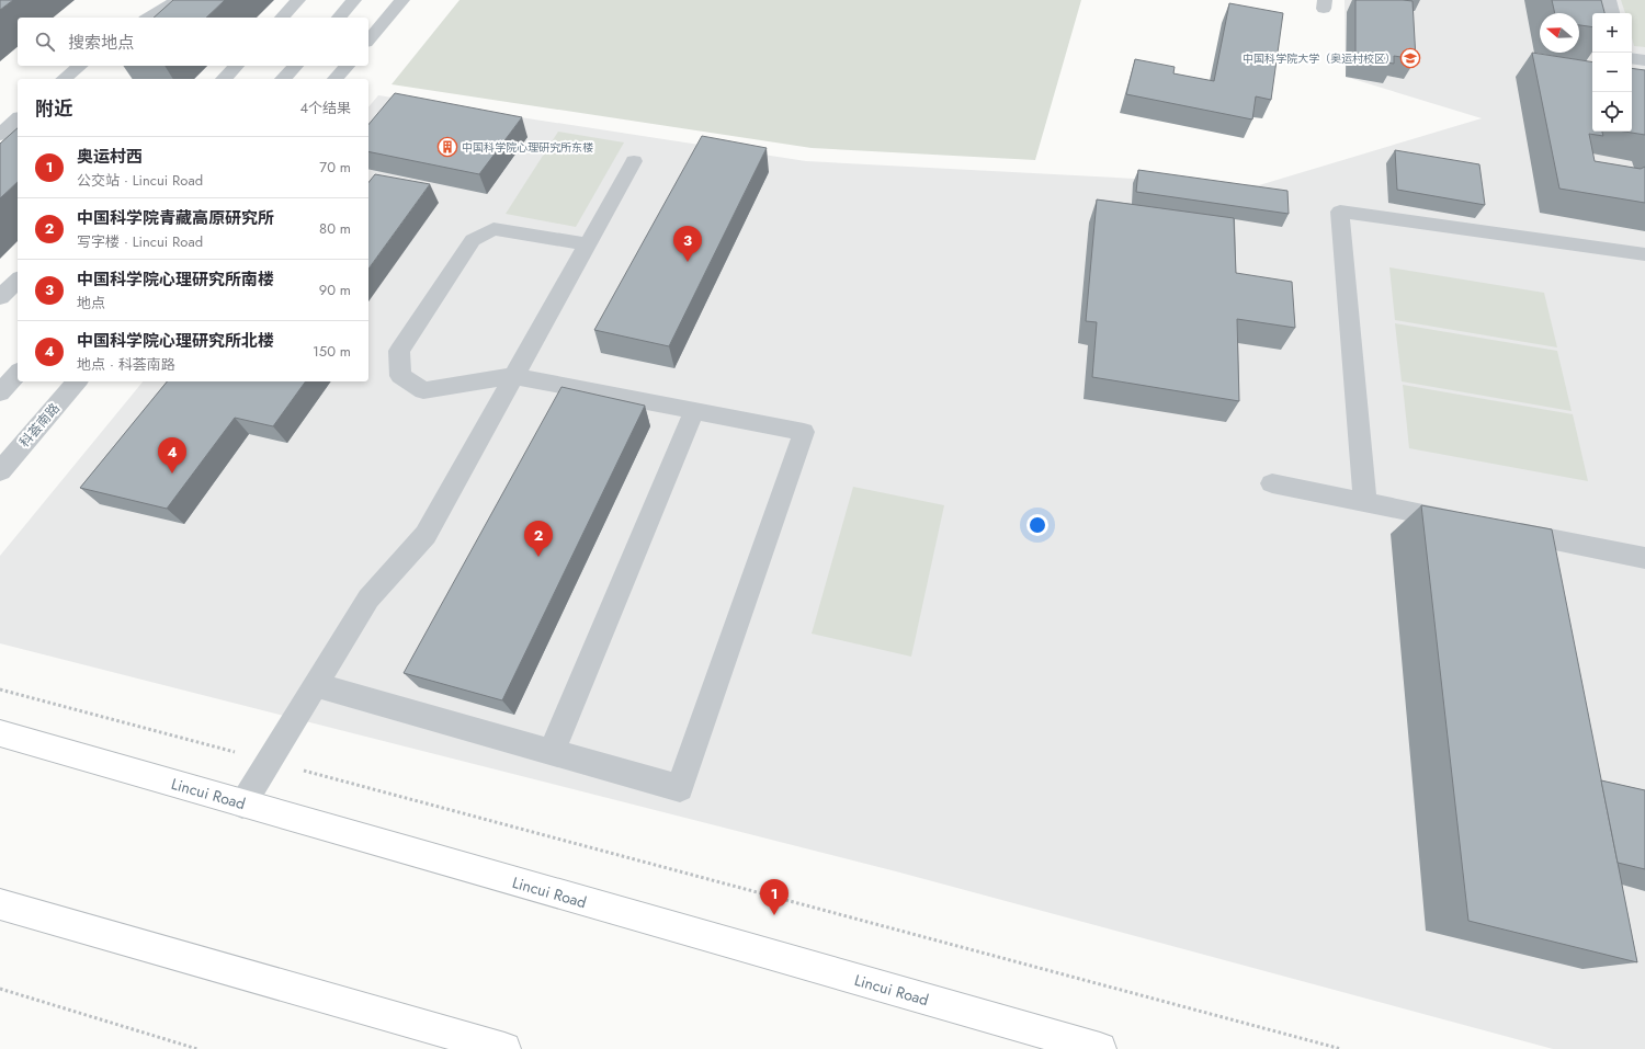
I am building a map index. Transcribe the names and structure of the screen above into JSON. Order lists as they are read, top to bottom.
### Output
{
  "streets": {
    "main road": ["Lincui Road"],
    "street": ["科荟南路"]
  },
  "places": {
    "school or university": ["中国科学院大学（奥运村校区）"],
    "building": ["中国科学院心理研究所东楼"]
  },
  "north": "left",
  "page": {
    "map_buttons": ["+", "−"],
    "search": "搜索地点",
    "heading": ["附近", "4个结果"],
    "list": [
      {
        "mark": "1",
        "name": "奥运村西",
        "note": "公交站 · Lincui Road",
        "value": "70 m"
      },
      {
        "mark": "2",
        "name": "中国科学院青藏高原研究所",
        "note": "写字楼 · Lincui Road",
        "value": "80 m"
      },
      {
        "mark": "3",
        "name": "中国科学院心理研究所南楼",
        "note": "地点",
        "value": "90 m"
      },
      {
        "mark": "4",
        "name": "中国科学院心理研究所北楼",
        "note": "地点 · 科荟南路",
        "value": "150 m"
      }
    ],
    "pins": [
      "3",
      "4",
      "2",
      "1"
    ]
  }
}
